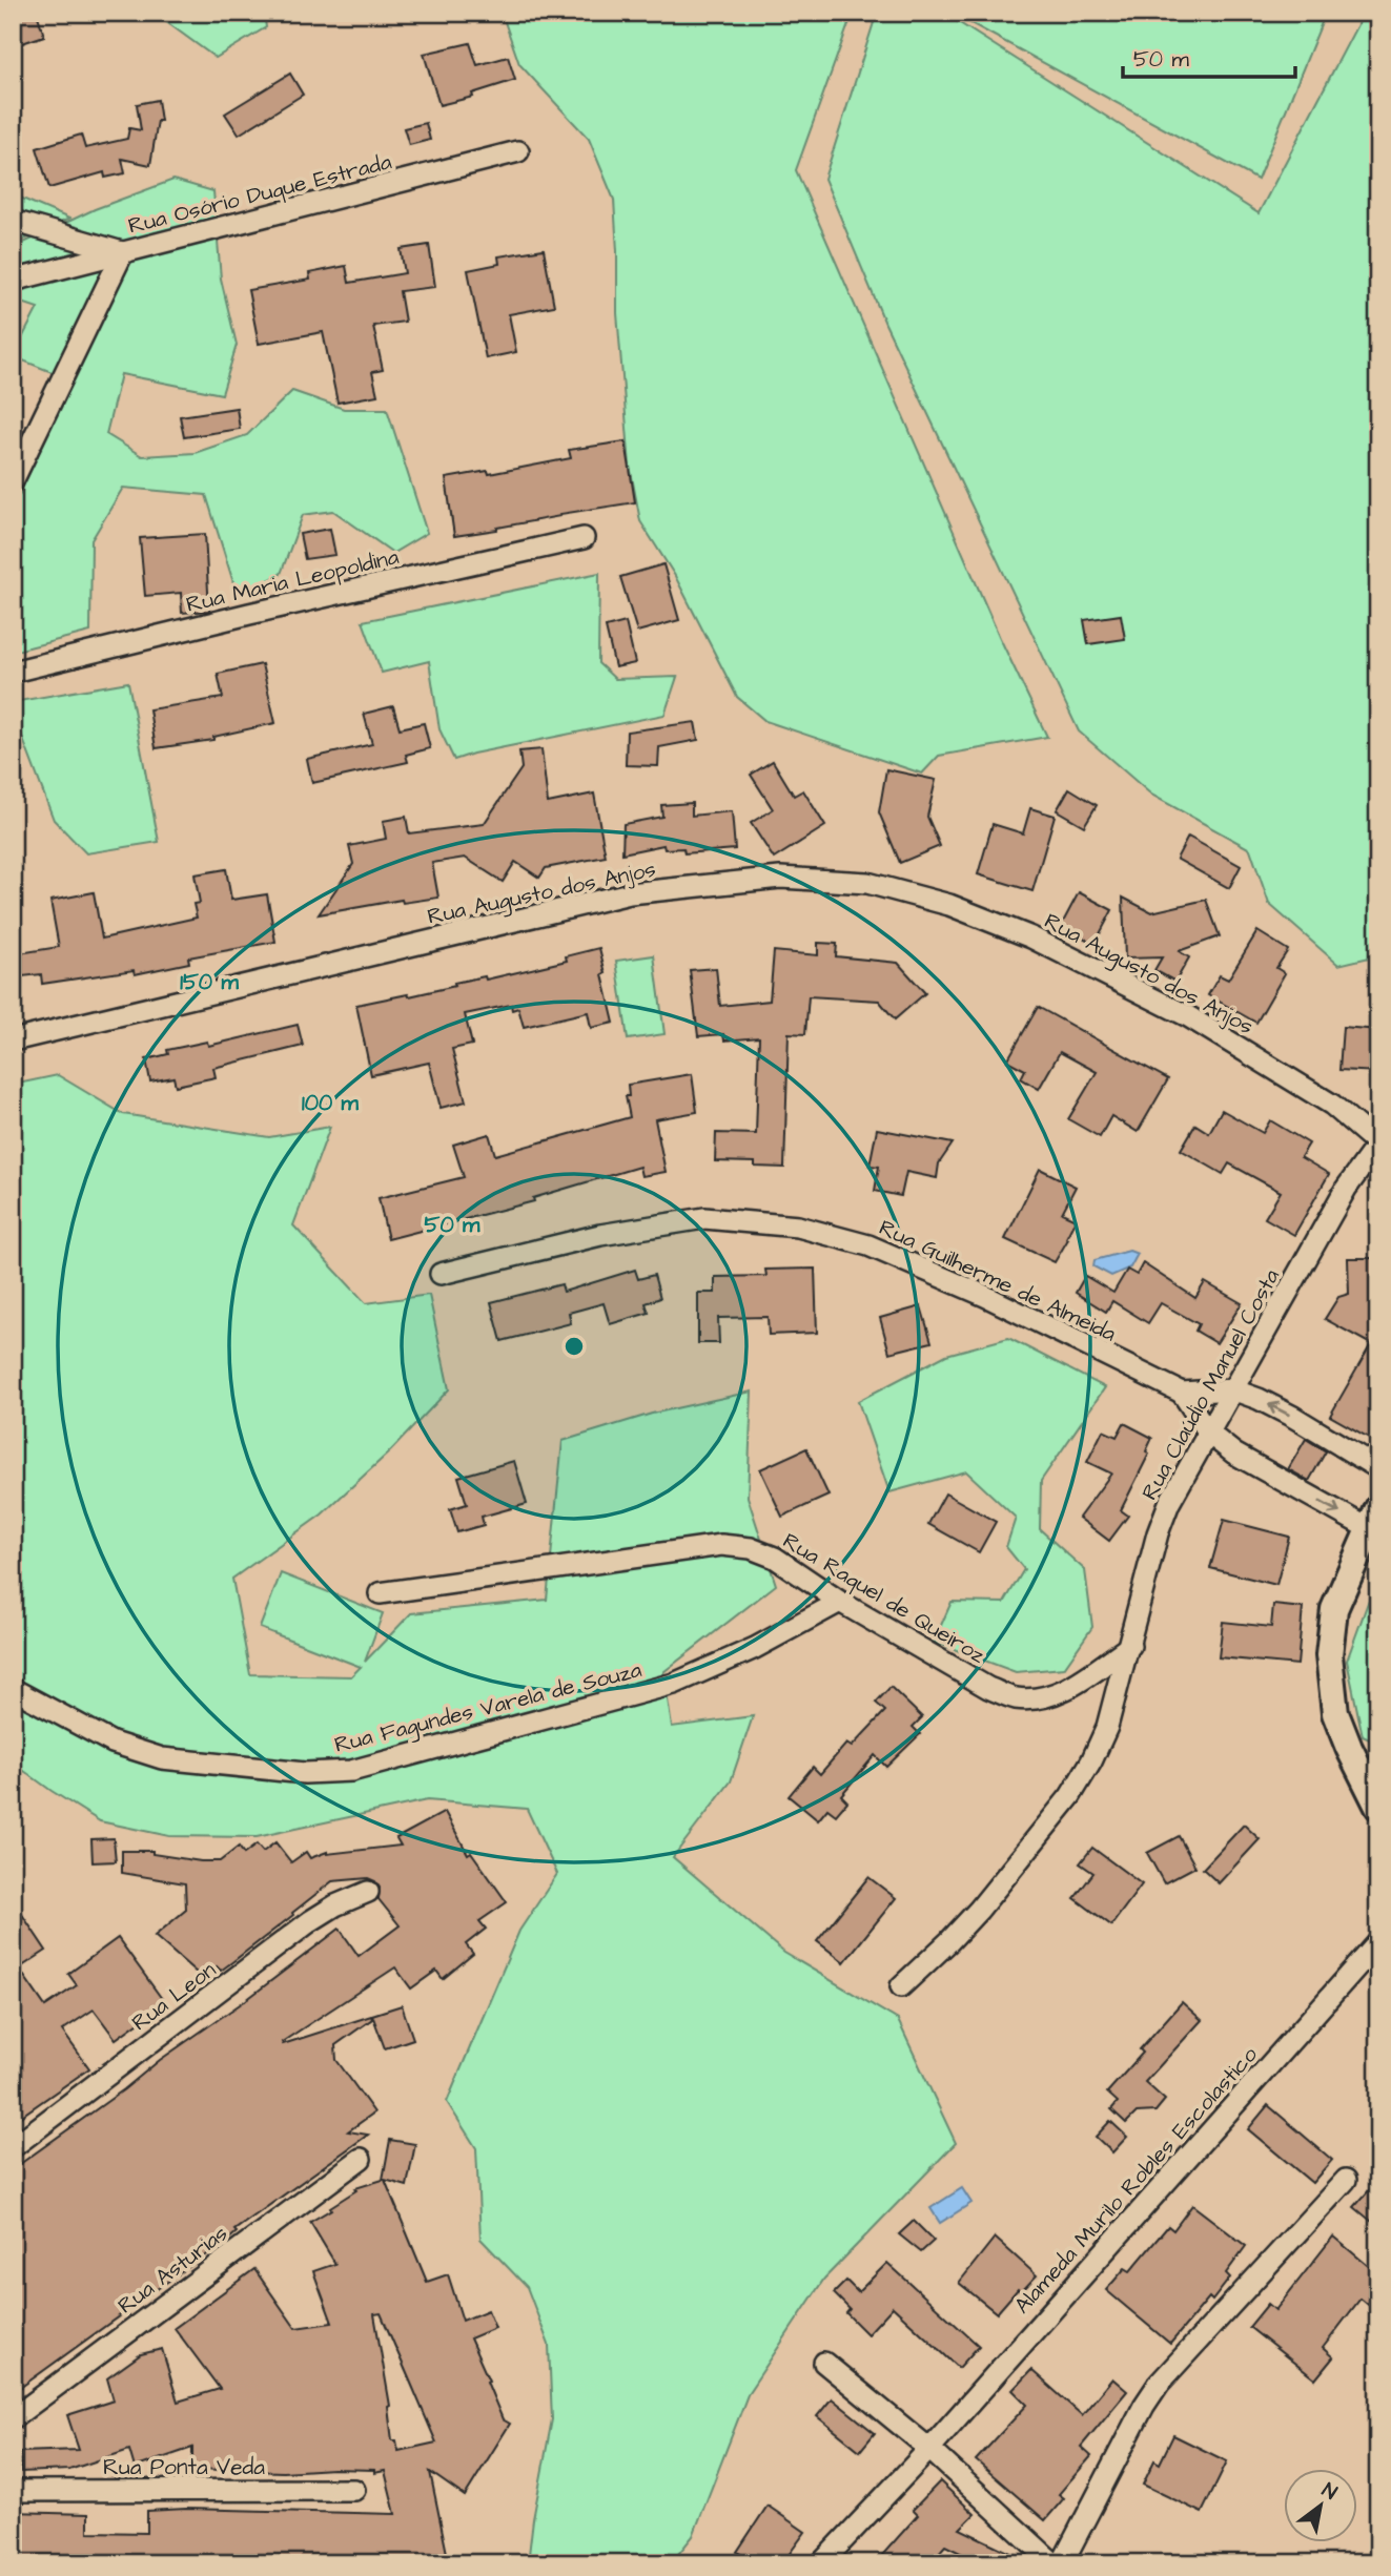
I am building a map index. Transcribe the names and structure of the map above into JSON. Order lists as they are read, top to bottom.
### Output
{
  "streets": {
    "street": [
      "Rua Osório Duque Estrada",
      "Rua Maria Leopoldina",
      "Rua Augusto dos Anjos",
      "Rua Guilherme de Almeida",
      "Rua Claúdio Manuel Costa",
      "Rua Raquel de Queiroz",
      "Rua Fagundes Varela de Souza",
      "Rua Leon",
      "Alameda Murilo Robles Escolastico",
      "Rua Asturias",
      "Rua Ponta Veda"
    ]
  },
  "crossings": [
    ["Rua Augusto dos Anjos", "Rua Claúdio Manuel Costa"],
    ["Rua Guilherme de Almeida", "Rua Claúdio Manuel Costa"],
    ["Rua Claúdio Manuel Costa", "Rua Raquel de Queiroz"],
    ["Rua Raquel de Queiroz", "Rua Fagundes Varela de Souza"]
  ],
  "scale_bar": "50 m",
  "north": "top right",
  "rings": ["150 m", "100 m", "50 m"]
}
